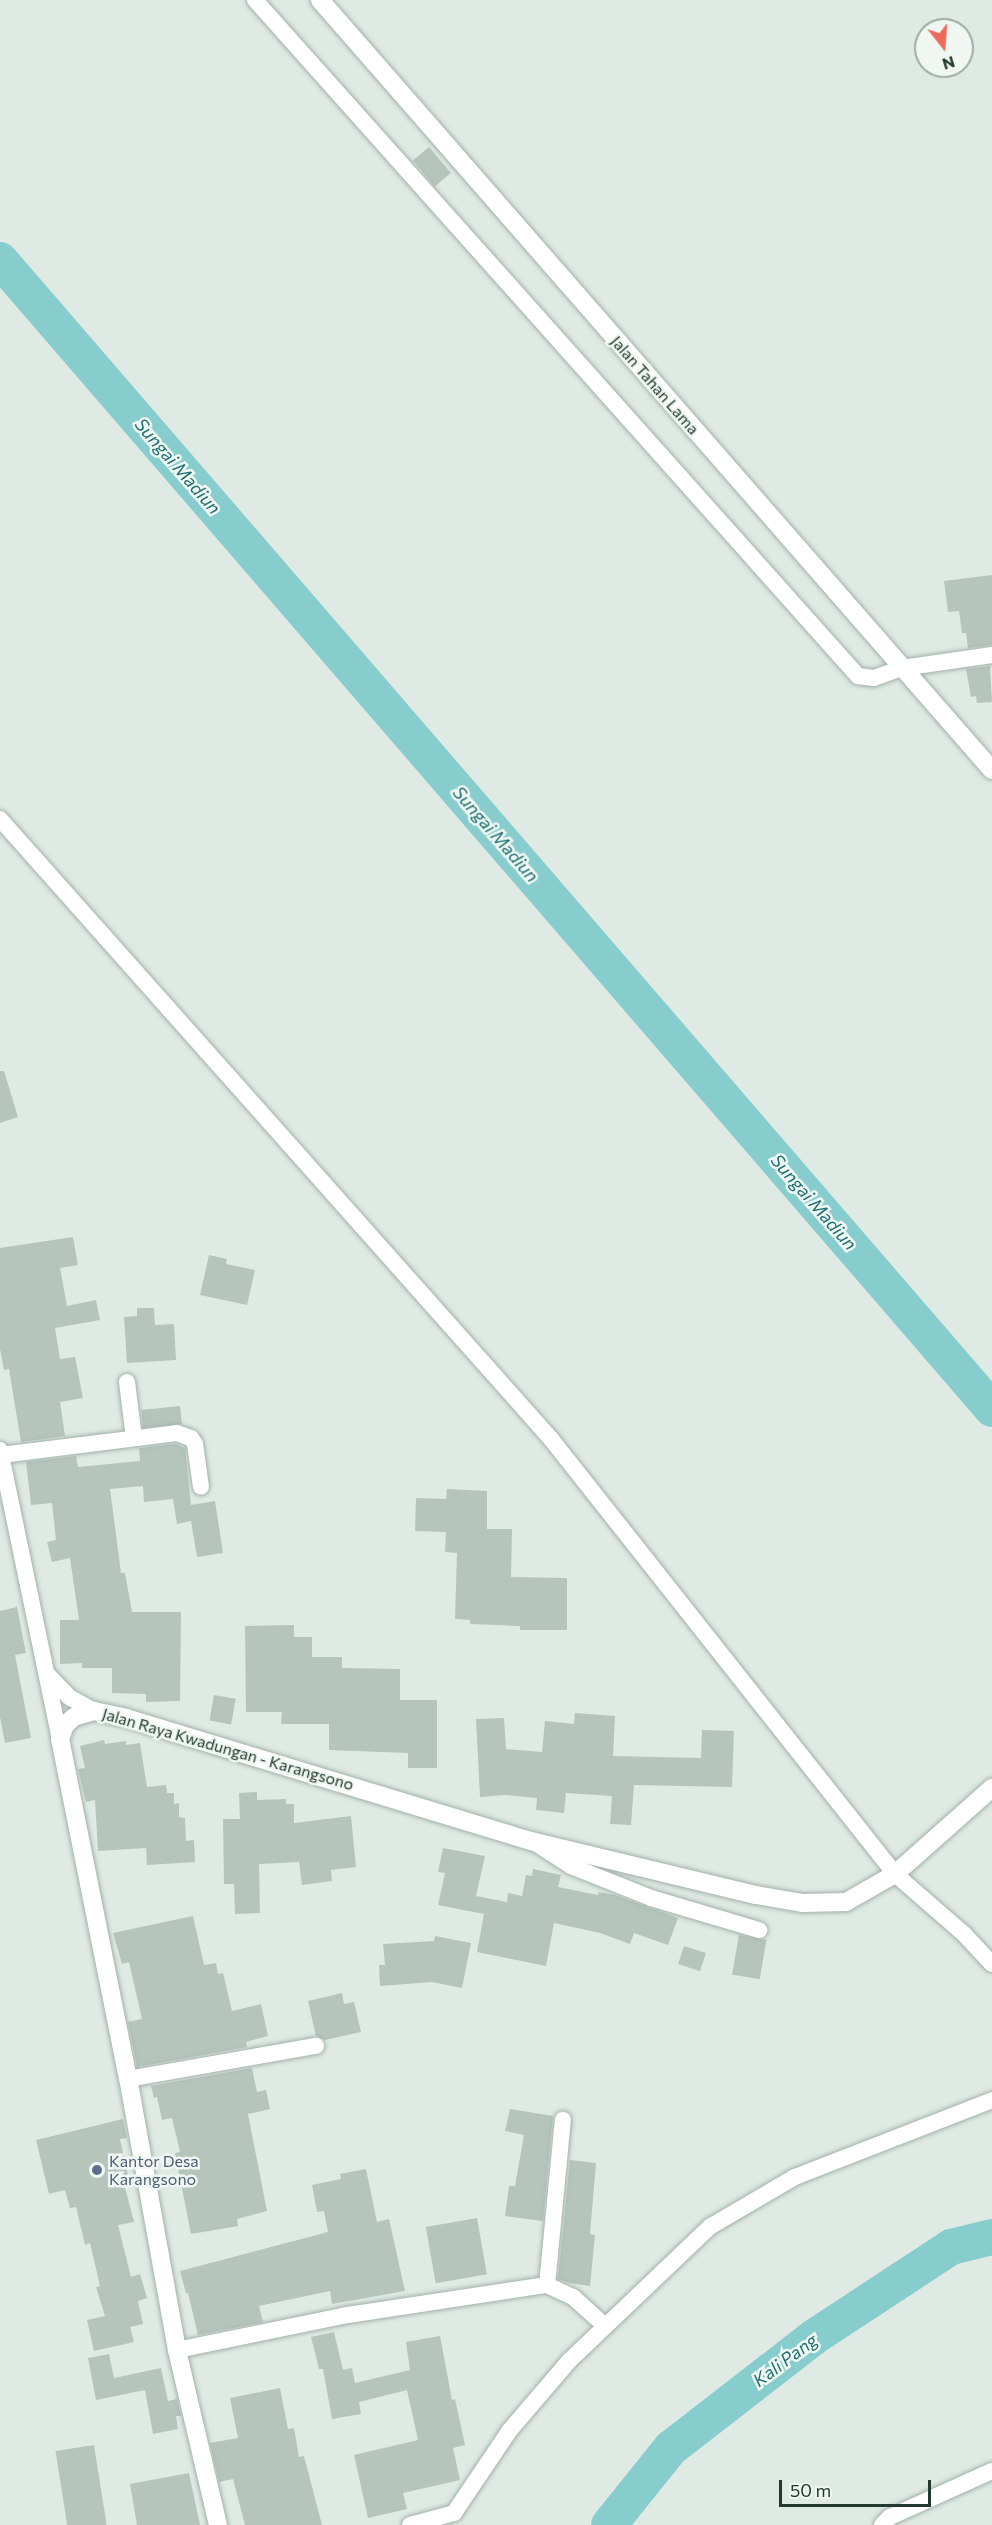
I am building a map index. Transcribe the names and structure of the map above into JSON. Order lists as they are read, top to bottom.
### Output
{
  "streets": {
    "main road": ["Jalan Tahan Lama", "Jalan Raya Kwadungan - Karangsono"]
  },
  "water": ["Sungai Madiun", "Kali Pang"],
  "places": ["Kantor Desa Karangsono"],
  "scale_bar": "50 m",
  "north": "bottom"
}
